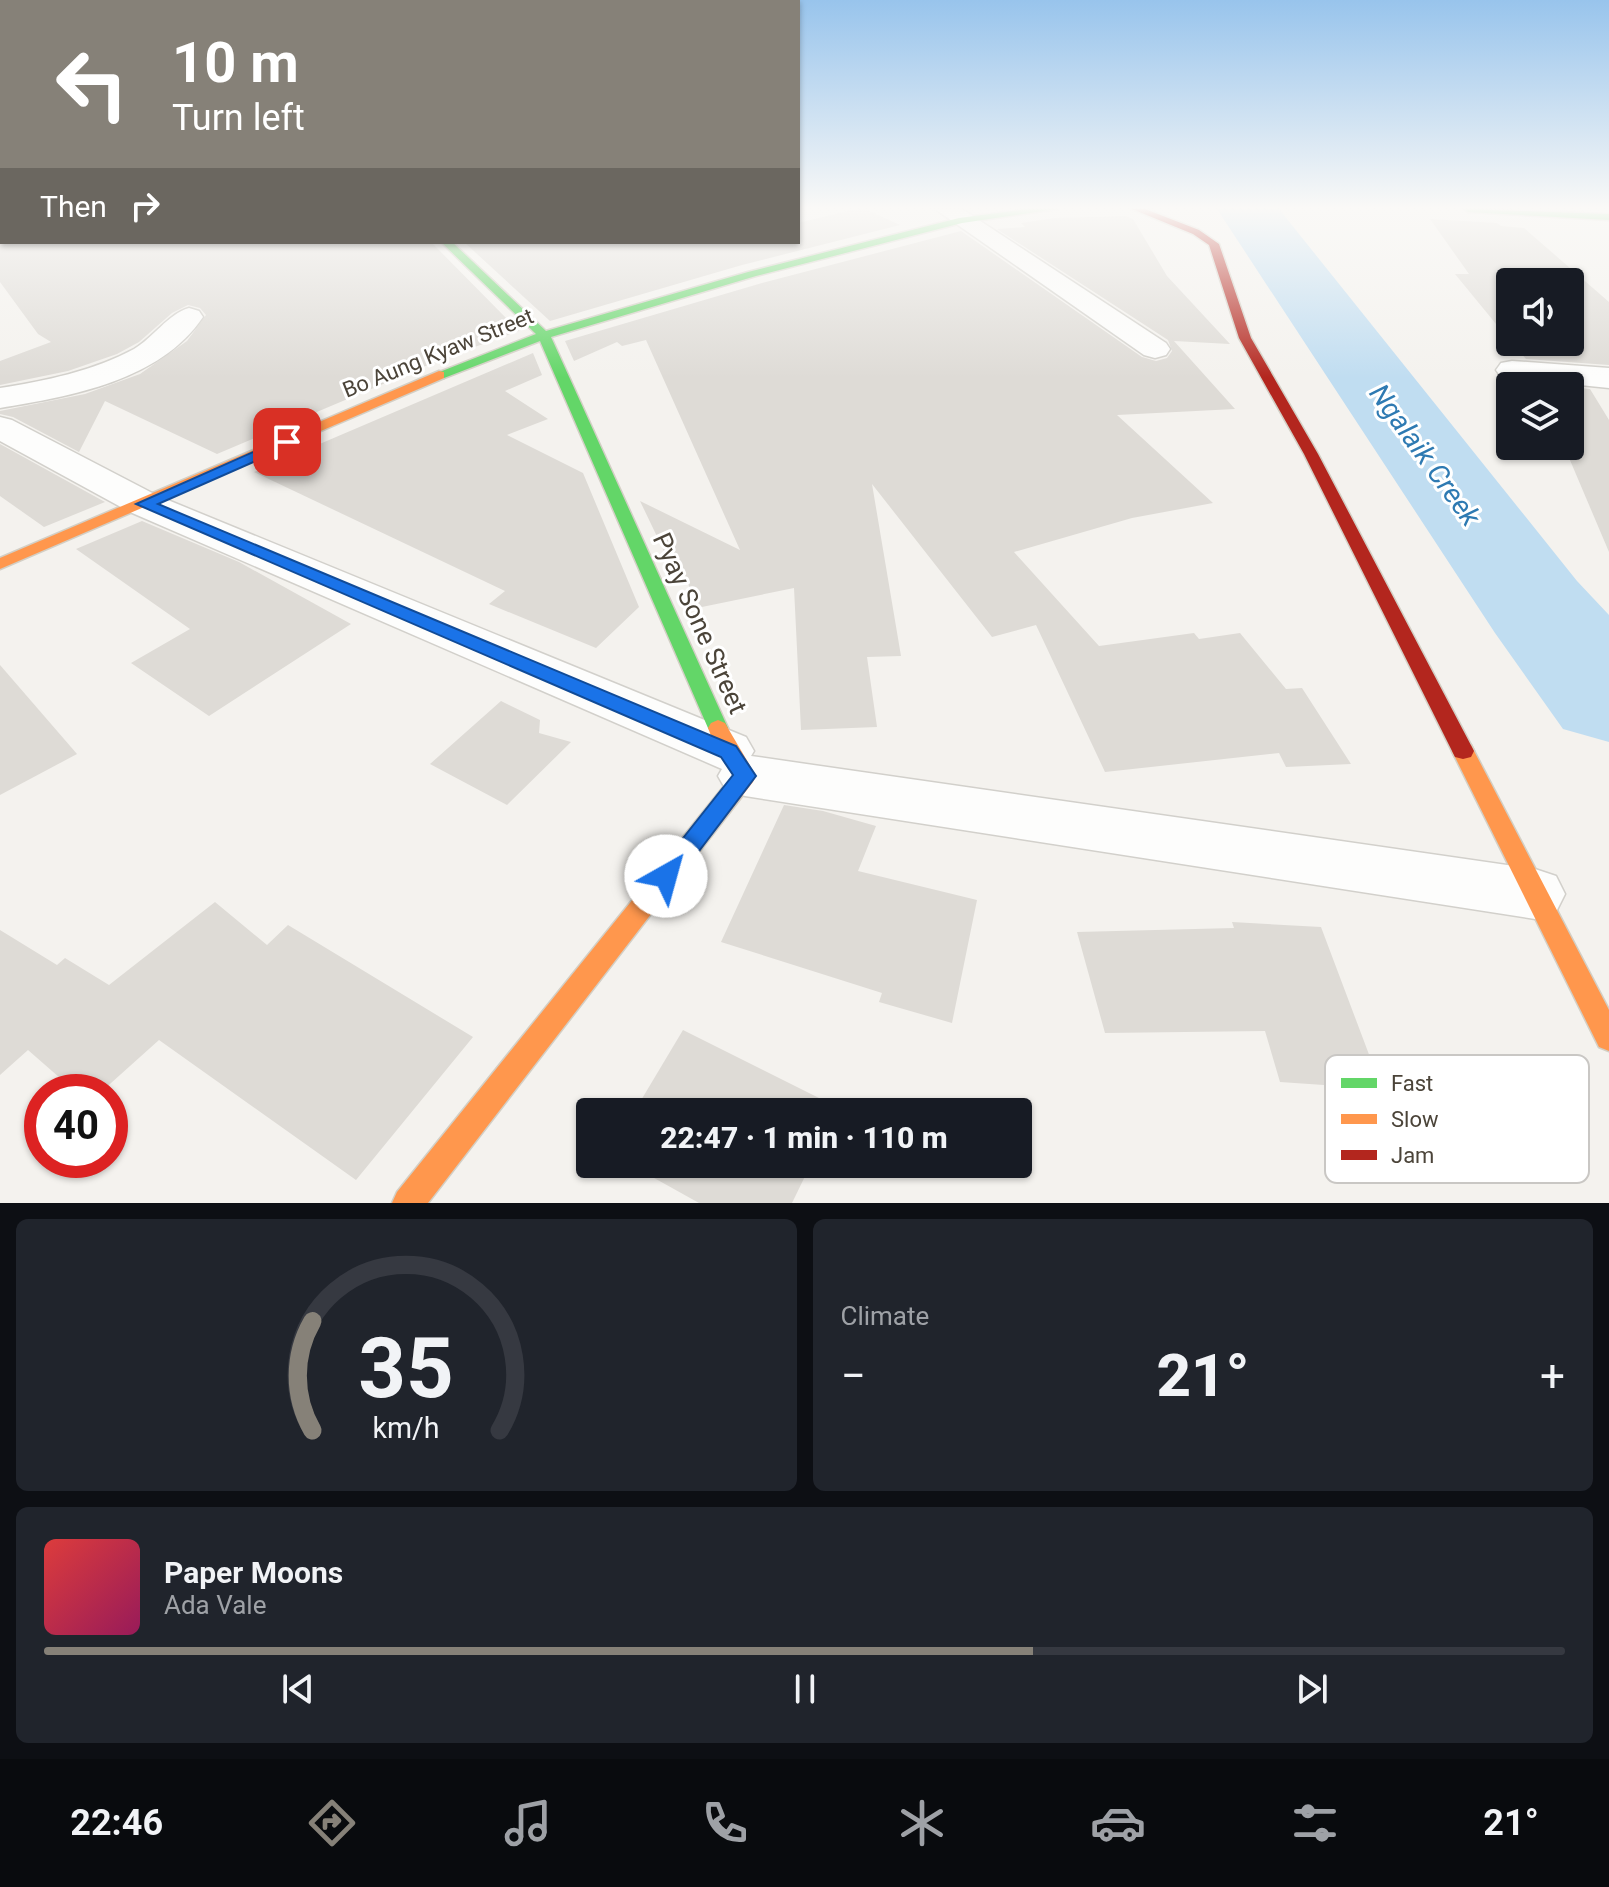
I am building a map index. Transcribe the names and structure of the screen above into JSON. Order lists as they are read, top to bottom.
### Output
{
  "streets": {
    "street": ["Bo Aung Kyaw Street", "Pyay Sone Street"]
  },
  "crossings": [
    ["Bo Aung Kyaw Street", "Pyay Sone Street"]
  ],
  "water": ["Ngalaik Creek"],
  "legend": ["Fast", "Slow", "Jam"],
  "page": {
    "turn": ["10 m", "Turn left"],
    "then": "Then",
    "limit": "40",
    "trip": "22:47 · 1 min · 110 m",
    "tile": "Climate",
    "heat": ["−", "21°", "+"],
    "song": ["Paper Moons", "Ada Vale"],
    "tabs": ["22:46", "21°"],
    "gauge": ["35", "km/h"]
  }
}
